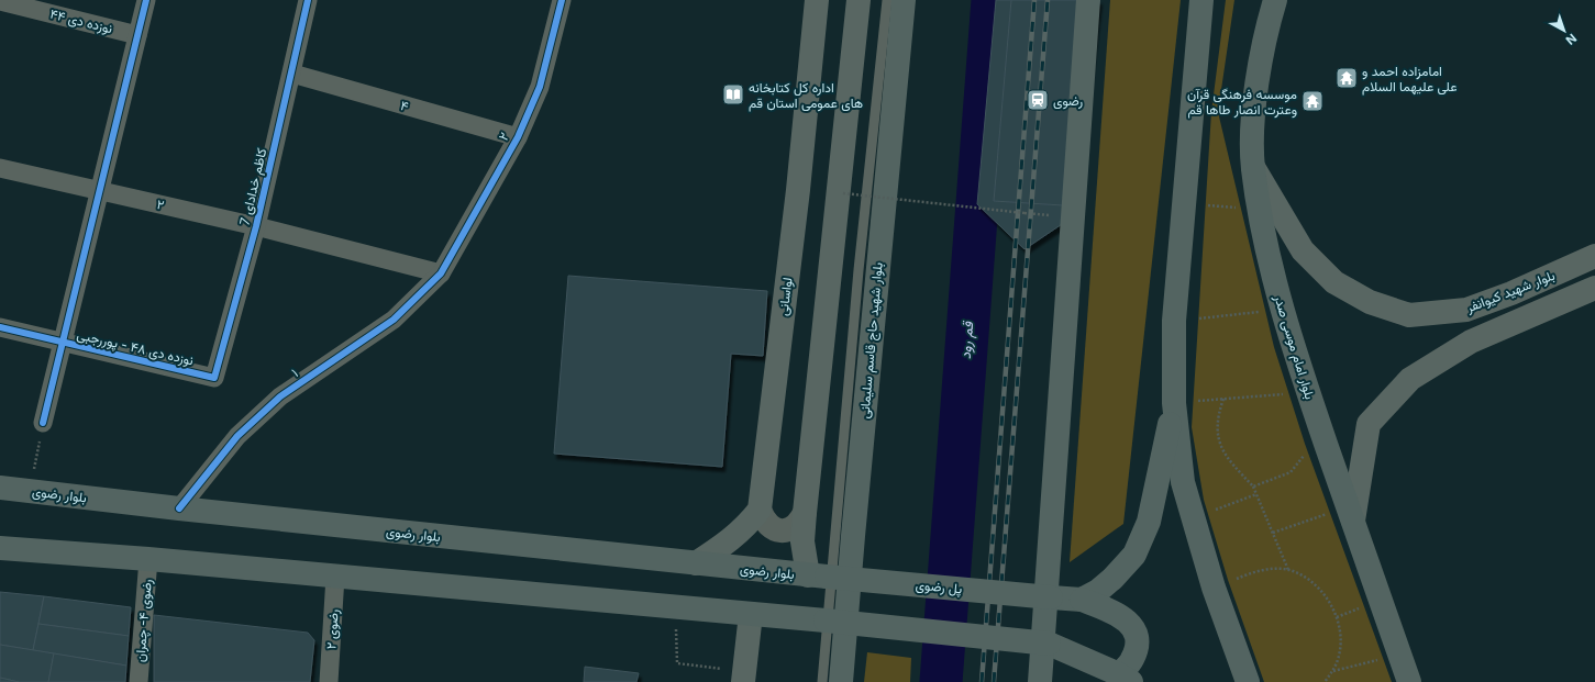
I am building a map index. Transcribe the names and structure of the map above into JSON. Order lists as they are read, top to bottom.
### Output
{
  "streets": {
    "main road": [
      "بلوار شهید کیوانفر",
      "لواسانی",
      "بلوار شهید حاج قاسم سلیمانی",
      "بلوار امام موسی صدر",
      "بلوار رضوی",
      "پل رضوی"
    ],
    "street": [
      "نوزده دی ۴۴",
      "۴",
      "۲",
      "7 کاظم خدادای",
      "نوزده دی ۴۸ - پوررجبی",
      "۱",
      "رضوی ۴- چمران",
      "رضوی ۲"
    ]
  },
  "crossings": [
    ["۴", "۲"],
    ["۴", "7 کاظم خدادای"],
    ["۲", "7 کاظم خدادای"],
    ["۲", "۱"],
    ["7 کاظم خدادای", "نوزده دی ۴۸ - پوررجبی"],
    ["بلوار شهید کیوانفر", "بلوار امام موسی صدر"],
    ["۱", "بلوار رضوی"],
    ["بلوار رضوی", "پل رضوی"]
  ],
  "water": ["قم رود"],
  "places": {
    "temple": ["امامزاده احمد و علی علیهما السلام", "موسسه فرهنگی قرآن وعترت انصار طاها قم"],
    "library": ["اداره کل کتابخانه های عمومی استان قم"],
    "station": ["رضوی"]
  },
  "north": "bottom right"
}
